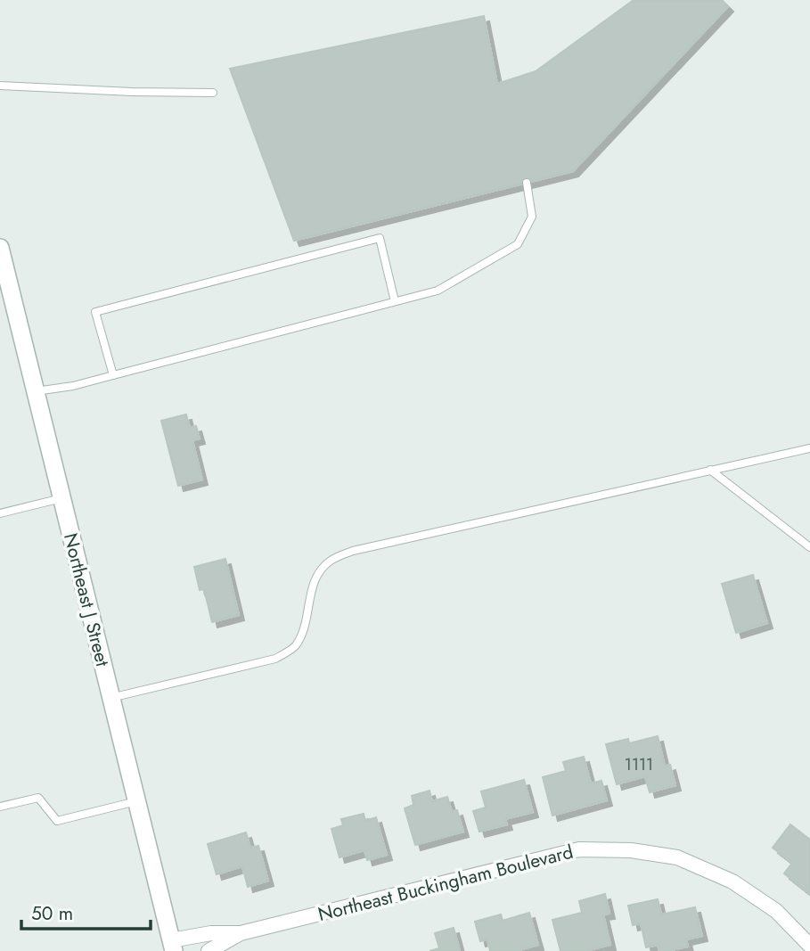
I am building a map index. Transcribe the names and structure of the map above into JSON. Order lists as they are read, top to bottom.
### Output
{
  "streets": {
    "street": ["Northeast J Street", "Northeast Buckingham Boulevard"]
  },
  "crossings": [
    ["Northeast J Street", "Northeast Buckingham Boulevard"]
  ],
  "house_numbers": ["1111"],
  "scale_bar": "50 m"
}
